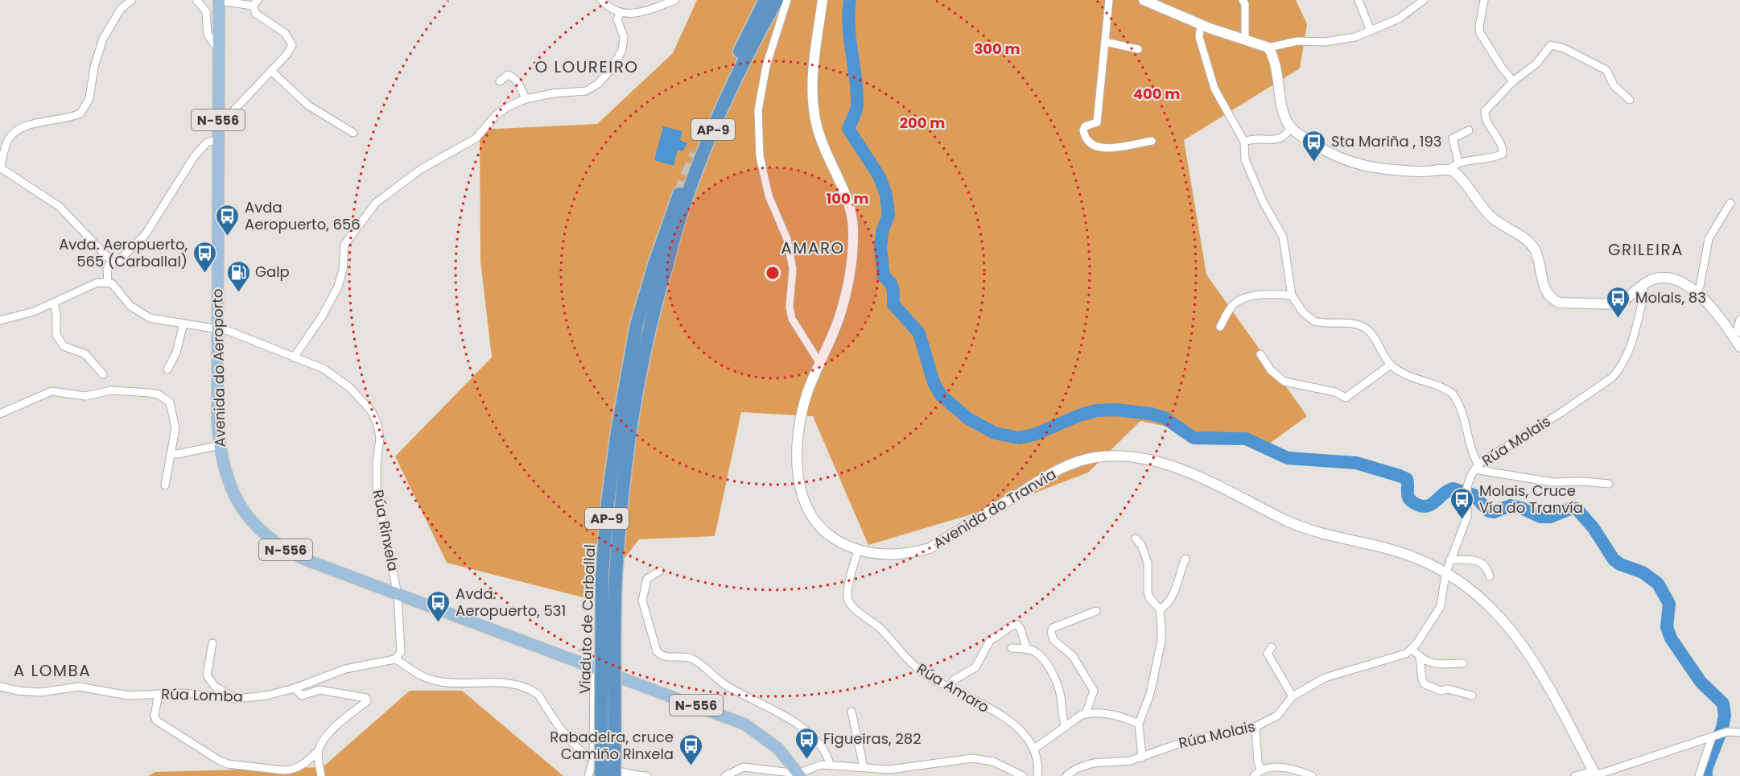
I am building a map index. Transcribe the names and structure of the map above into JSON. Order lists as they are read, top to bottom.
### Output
{
  "streets": {
    "highway": ["AP-9", "Viaduto de Carballal"],
    "main road": ["N-556", "Avenida do Aeroporto", "Avenida do Tranvia"],
    "street": [
      "Rúa Molais",
      "Rúa Rinxela",
      "Rúa Amaro",
      "Rúa Lomba"
    ]
  },
  "crossings": [
    ["AP-9", "Viaduto de Carballal"],
    ["Avenida do Aeroporto", "Rúa Rinxela"],
    ["Rúa Molais", "Avenida do Tranvia"],
    ["Avenida do Tranvia", "Rúa Amaro"],
    ["Rúa Rinxela", "Rúa Lomba"]
  ],
  "districts": [
    "O LOUREIRO",
    "AMARO",
    "GRILEIRA",
    "A LOMBA"
  ],
  "places": {
    "bus stop": [
      "Sta Mariña , 193",
      "Avda Aeropuerto, 656",
      "Avda. Aeropuerto, 565 (Carballal)",
      "Molais, 83",
      "Molais, Cruce Vía do Tranvía",
      "Avda. Aeropuerto, 531",
      "Figueiras, 282",
      "Rabadeira, cruce Camiño Rinxela"
    ],
    "fuel station": ["Galp"]
  },
  "rings": [
    "300 m",
    "400 m",
    "200 m",
    "100 m"
  ]
}
